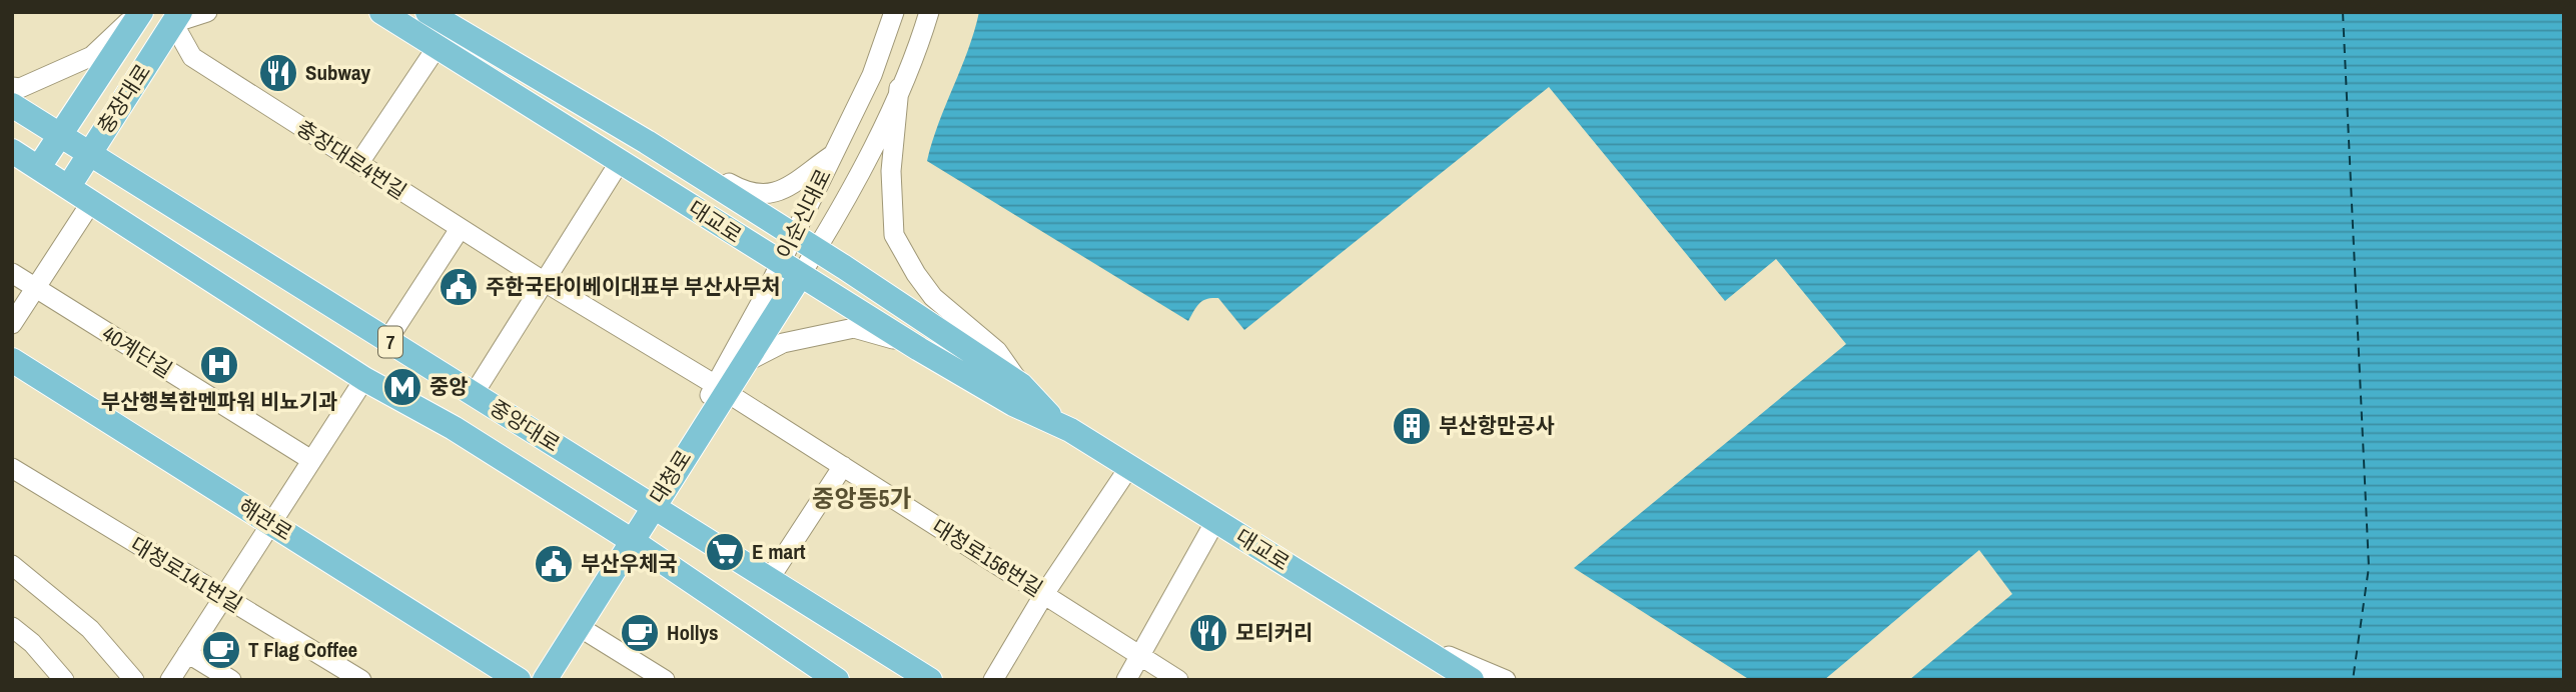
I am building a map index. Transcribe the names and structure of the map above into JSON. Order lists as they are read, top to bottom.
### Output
{
  "streets": {
    "main road": [
      "충장대로",
      "대교로",
      "7",
      "중앙대로",
      "대청로",
      "해관로"
    ],
    "street": [
      "충장대로4번길",
      "이순신대로",
      "40계단길",
      "대청로156번길",
      "대청로141번길"
    ]
  },
  "crossings": [
    ["충장대로", "충장대로4번길"],
    ["충장대로", "중앙대로"],
    ["충장대로4번길", "이순신대로"],
    ["충장대로4번길", "대청로"],
    ["충장대로4번길", "대청로156번길"],
    ["이순신대로", "대교로"],
    ["이순신대로", "대청로"],
    ["이순신대로", "대청로156번길"],
    ["대교로", "대청로"],
    ["중앙대로", "대청로"],
    ["대청로", "대청로156번길"]
  ],
  "districts": ["중앙동5가"],
  "places": {
    "restaurant": ["Subway", "모티커리"],
    "public building": ["주한국타이베이대표부 부산사무처", "부산우체국"],
    "hospital": ["부산행복한멘파워 비뇨기과"],
    "metro station": ["중앙"],
    "building": ["부산항만공사"],
    "supermarket": ["E mart"],
    "cafe": ["Hollys", "T Flag Coffee"]
  }
}
